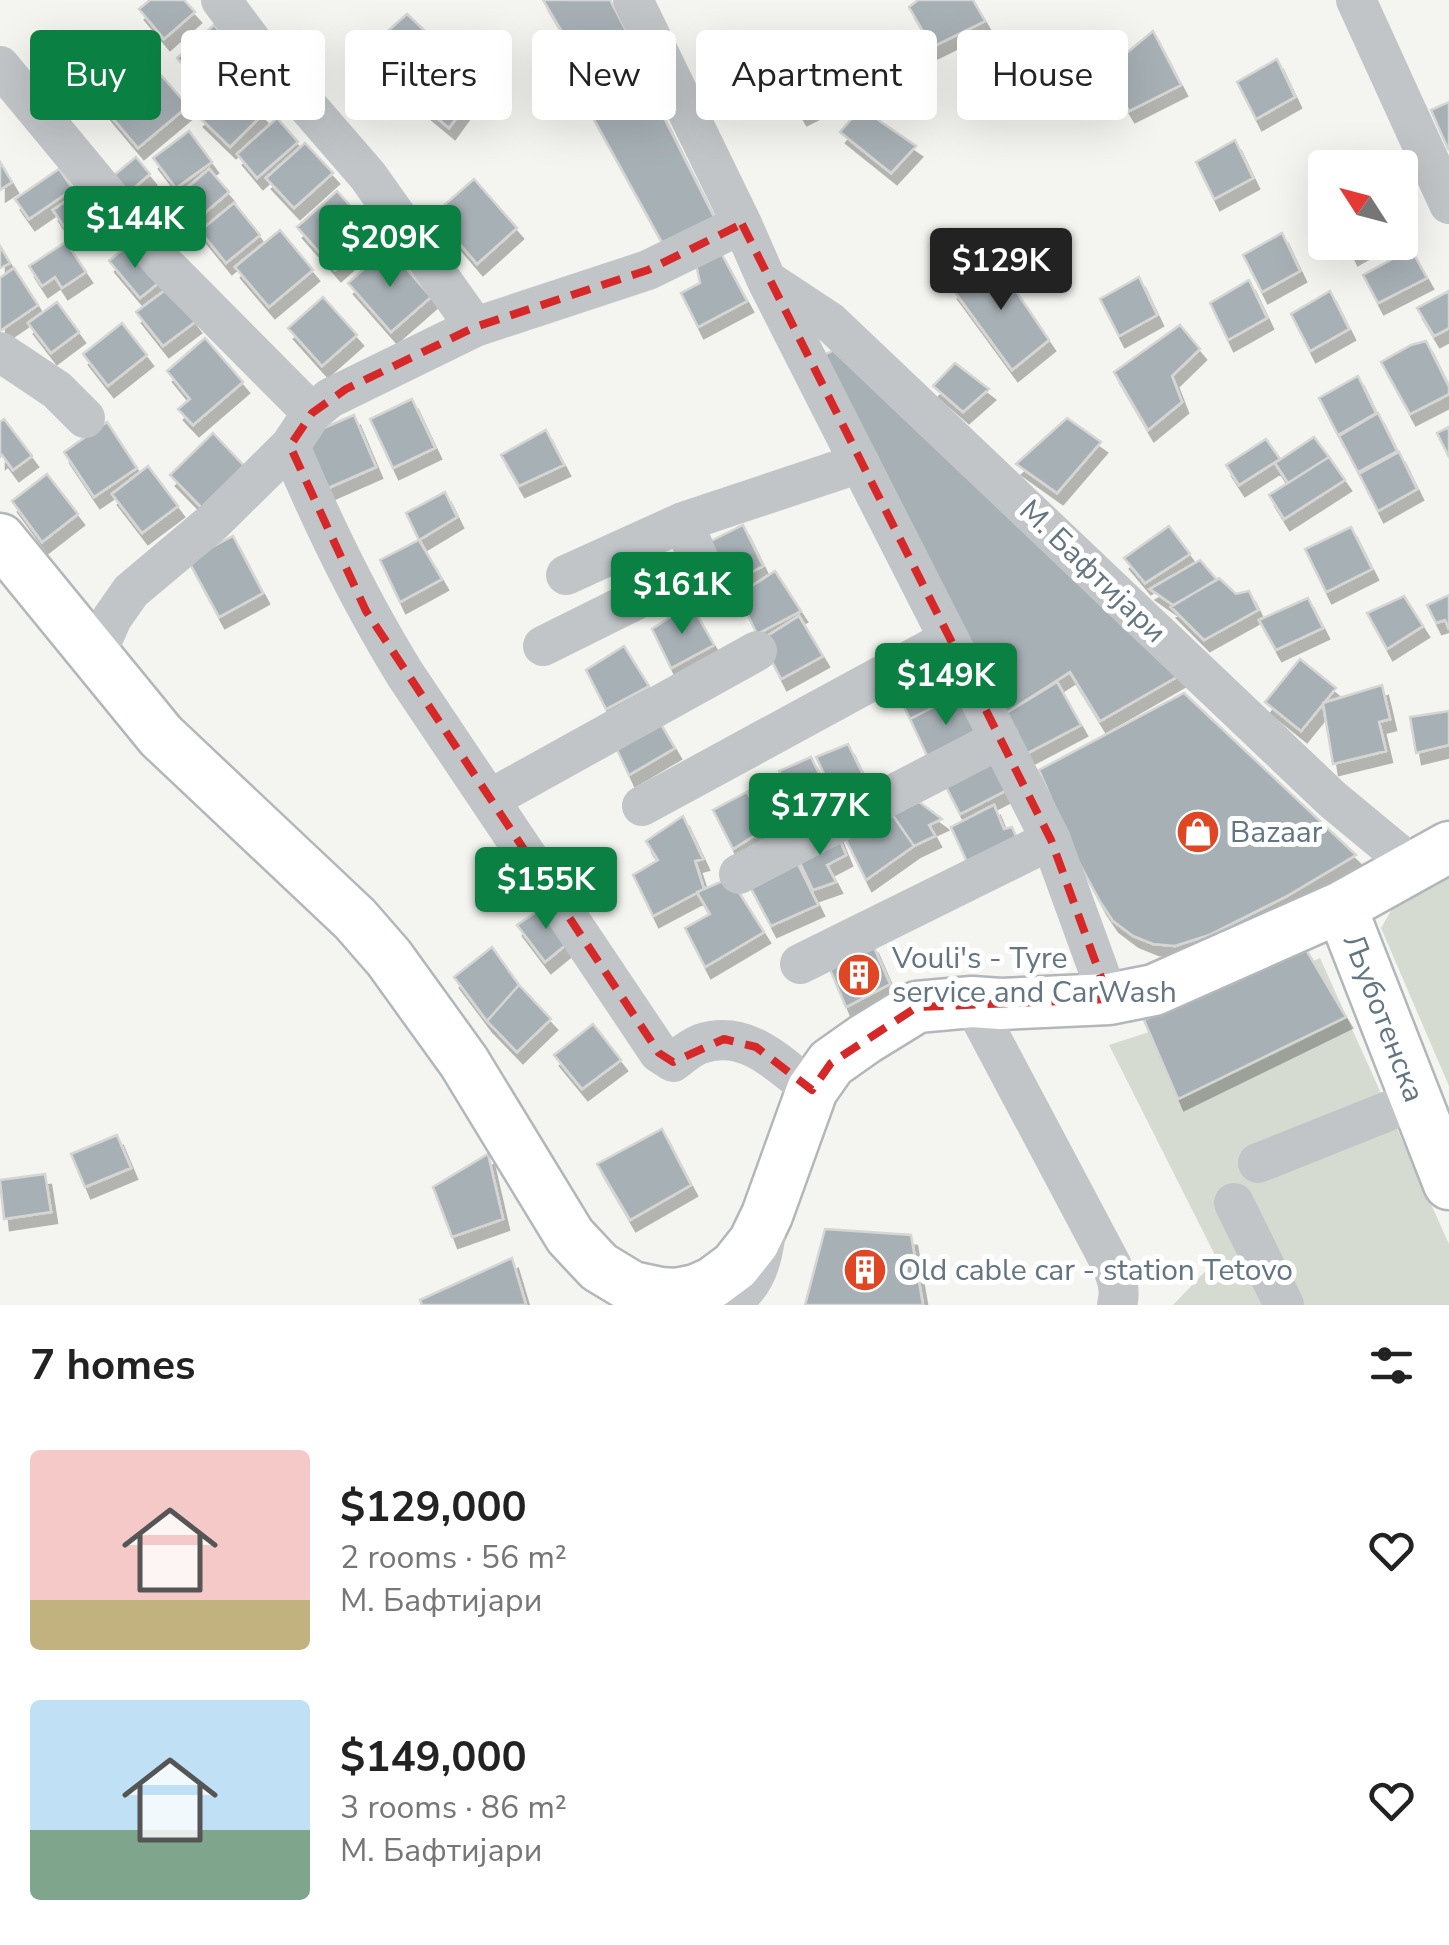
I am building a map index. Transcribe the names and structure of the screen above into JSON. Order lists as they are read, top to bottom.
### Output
{
  "streets": {
    "main road": ["Љуботенска"],
    "street": ["М. Бафтијари"]
  },
  "places": {
    "shop": ["Bazaar"],
    "building": ["Vouli's - Tyre service and CarWash", "Old cable car - station Tetovo"]
  },
  "north": "top left",
  "page": {
    "chip": [
      "Buy",
      "Rent",
      "Filters",
      "New",
      "Apartment",
      "House"
    ],
    "price": [
      "$144K",
      "$209K",
      "$129K",
      "$161K",
      "$149K",
      "$177K",
      "$155K"
    ],
    "heading": "7 homes",
    "list": [
      {
        "name": "$129,000",
        "note": "2 rooms · 56 m² · М. Бафтијари"
      },
      {
        "name": "$149,000",
        "note": "3 rooms · 86 m² · М. Бафтијари"
      }
    ]
  }
}
